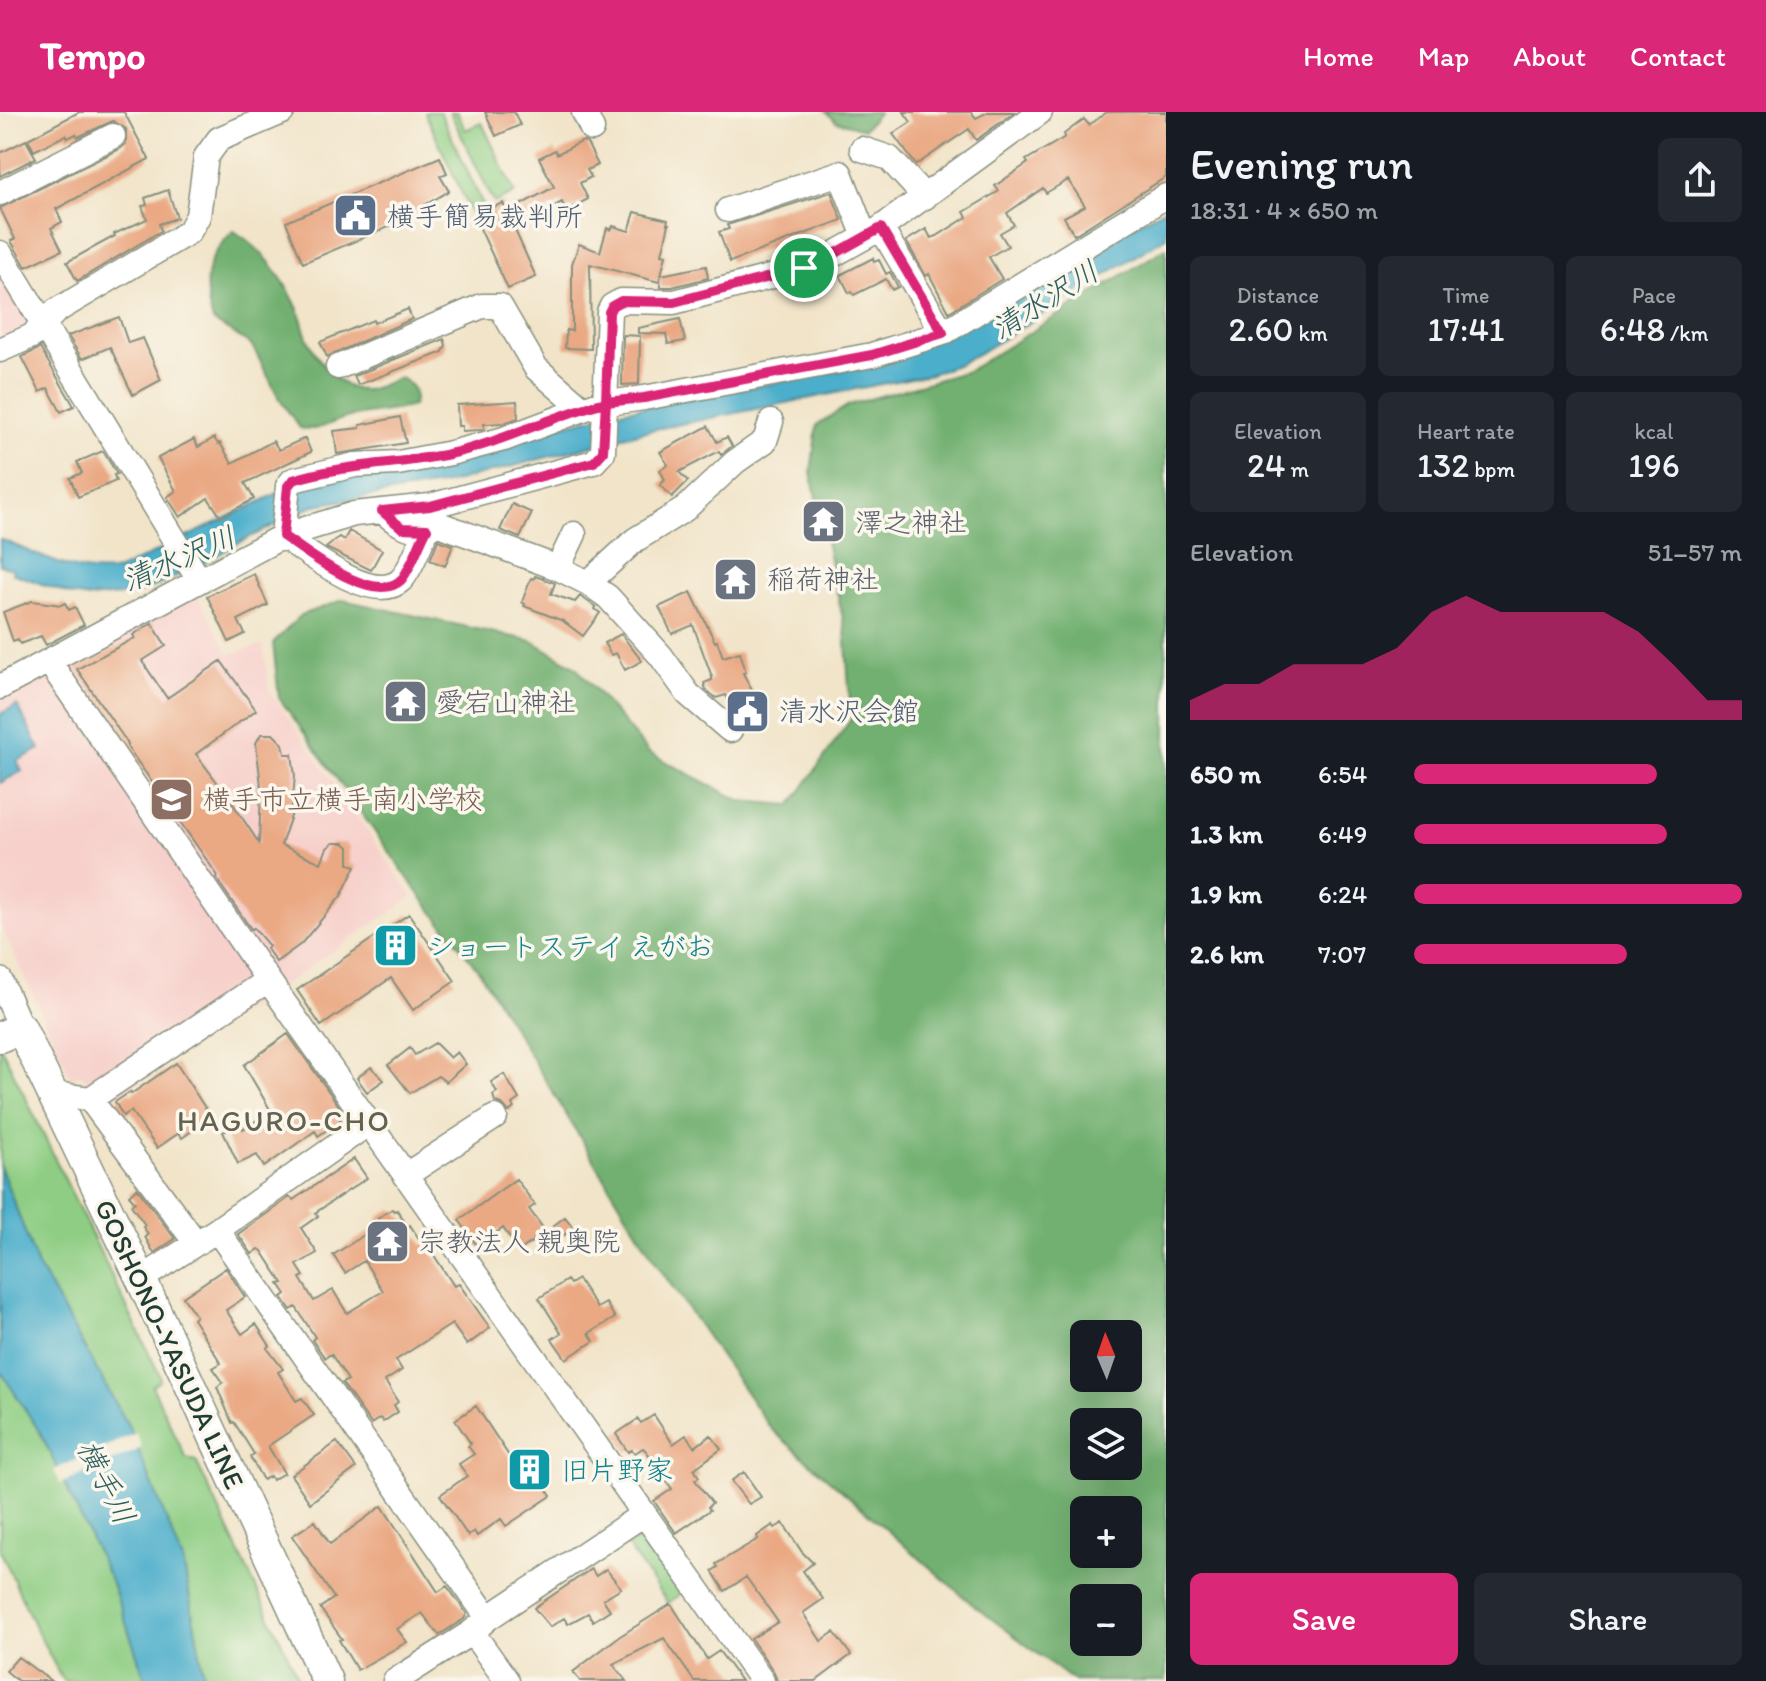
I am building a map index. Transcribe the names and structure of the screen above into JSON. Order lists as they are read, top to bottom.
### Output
{
  "streets": {
    "main road": ["GOSHONO-YASUDA LINE"]
  },
  "districts": ["HAGURO-CHO"],
  "water": ["清水沢川", "横手川"],
  "places": {
    "public building": ["横手簡易裁判所", "清水沢会館"],
    "temple": [
      "澤之神社",
      "稲荷神社",
      "愛宕山神社",
      "宗教法人 親奥院"
    ],
    "school or university": ["横手市立横手南小学校"],
    "building": ["ショートステイ えがお", "旧片野家"]
  },
  "north": "top",
  "page": {
    "header": "Tempo",
    "nav": [
      "Home",
      "Map",
      "About",
      "Contact"
    ],
    "heading": ["Evening run", "18:31 · 4 × 650 m"],
    "stats": [
      ["Distance", "2.60 km"],
      ["Time", "17:41"],
      ["Pace", "6:48 /km"],
      ["Elevation", "24 m"],
      ["Heart rate", "132 bpm"],
      ["kcal", "196"]
    ],
    "chart": ["Elevation", "51–57 m"],
    "list": [
      {
        "name": "650 m",
        "note": "6:54"
      },
      {
        "name": "1.3 km",
        "note": "6:49"
      },
      {
        "name": "1.9 km",
        "note": "6:24"
      },
      {
        "name": "2.6 km",
        "note": "7:07"
      }
    ],
    "map_buttons": ["+", "−"],
    "buttons": ["Save", "Share"]
  }
}
